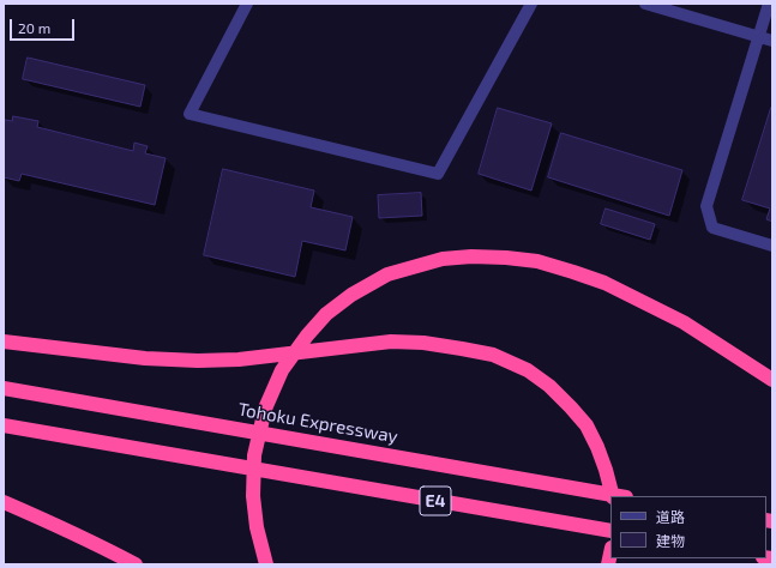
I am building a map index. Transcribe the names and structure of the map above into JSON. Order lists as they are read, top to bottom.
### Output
{
  "streets": {
    "highway": ["Tohoku Expressway", "E4"]
  },
  "legend": ["道路", "建物"],
  "scale_bar": "20 m"
}
